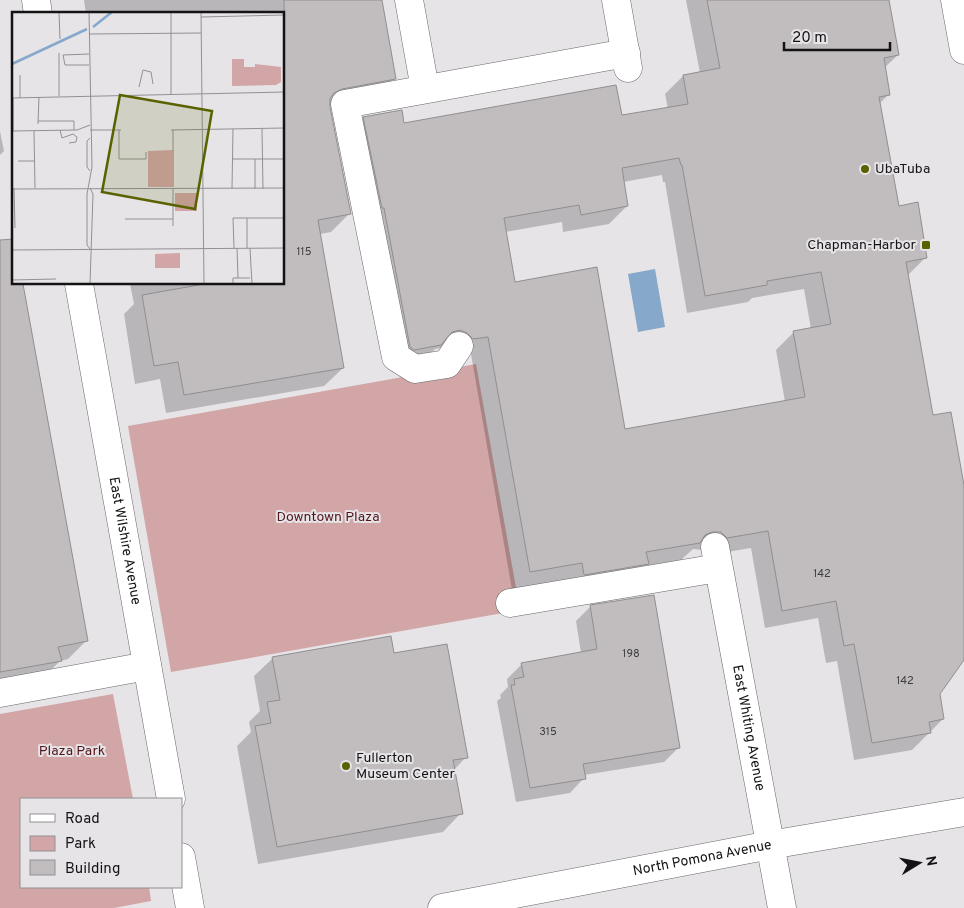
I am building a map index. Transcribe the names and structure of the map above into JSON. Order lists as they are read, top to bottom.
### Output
{
  "streets": {
    "street": ["East Wilshire Avenue", "East Whiting Avenue", "North Pomona Avenue"]
  },
  "crossings": [
    ["East Whiting Avenue", "North Pomona Avenue"]
  ],
  "parks": ["Downtown Plaza", "Plaza Park"],
  "places": {
    "other": ["UbaTuba", "Fullerton Museum Center"],
    "transit": ["Chapman-Harbor"]
  },
  "house_numbers": [
    "115",
    "142",
    "198",
    "142",
    "315"
  ],
  "legend": ["Road", "Park", "Building"],
  "scale_bar": "20 m",
  "north": "right"
}
